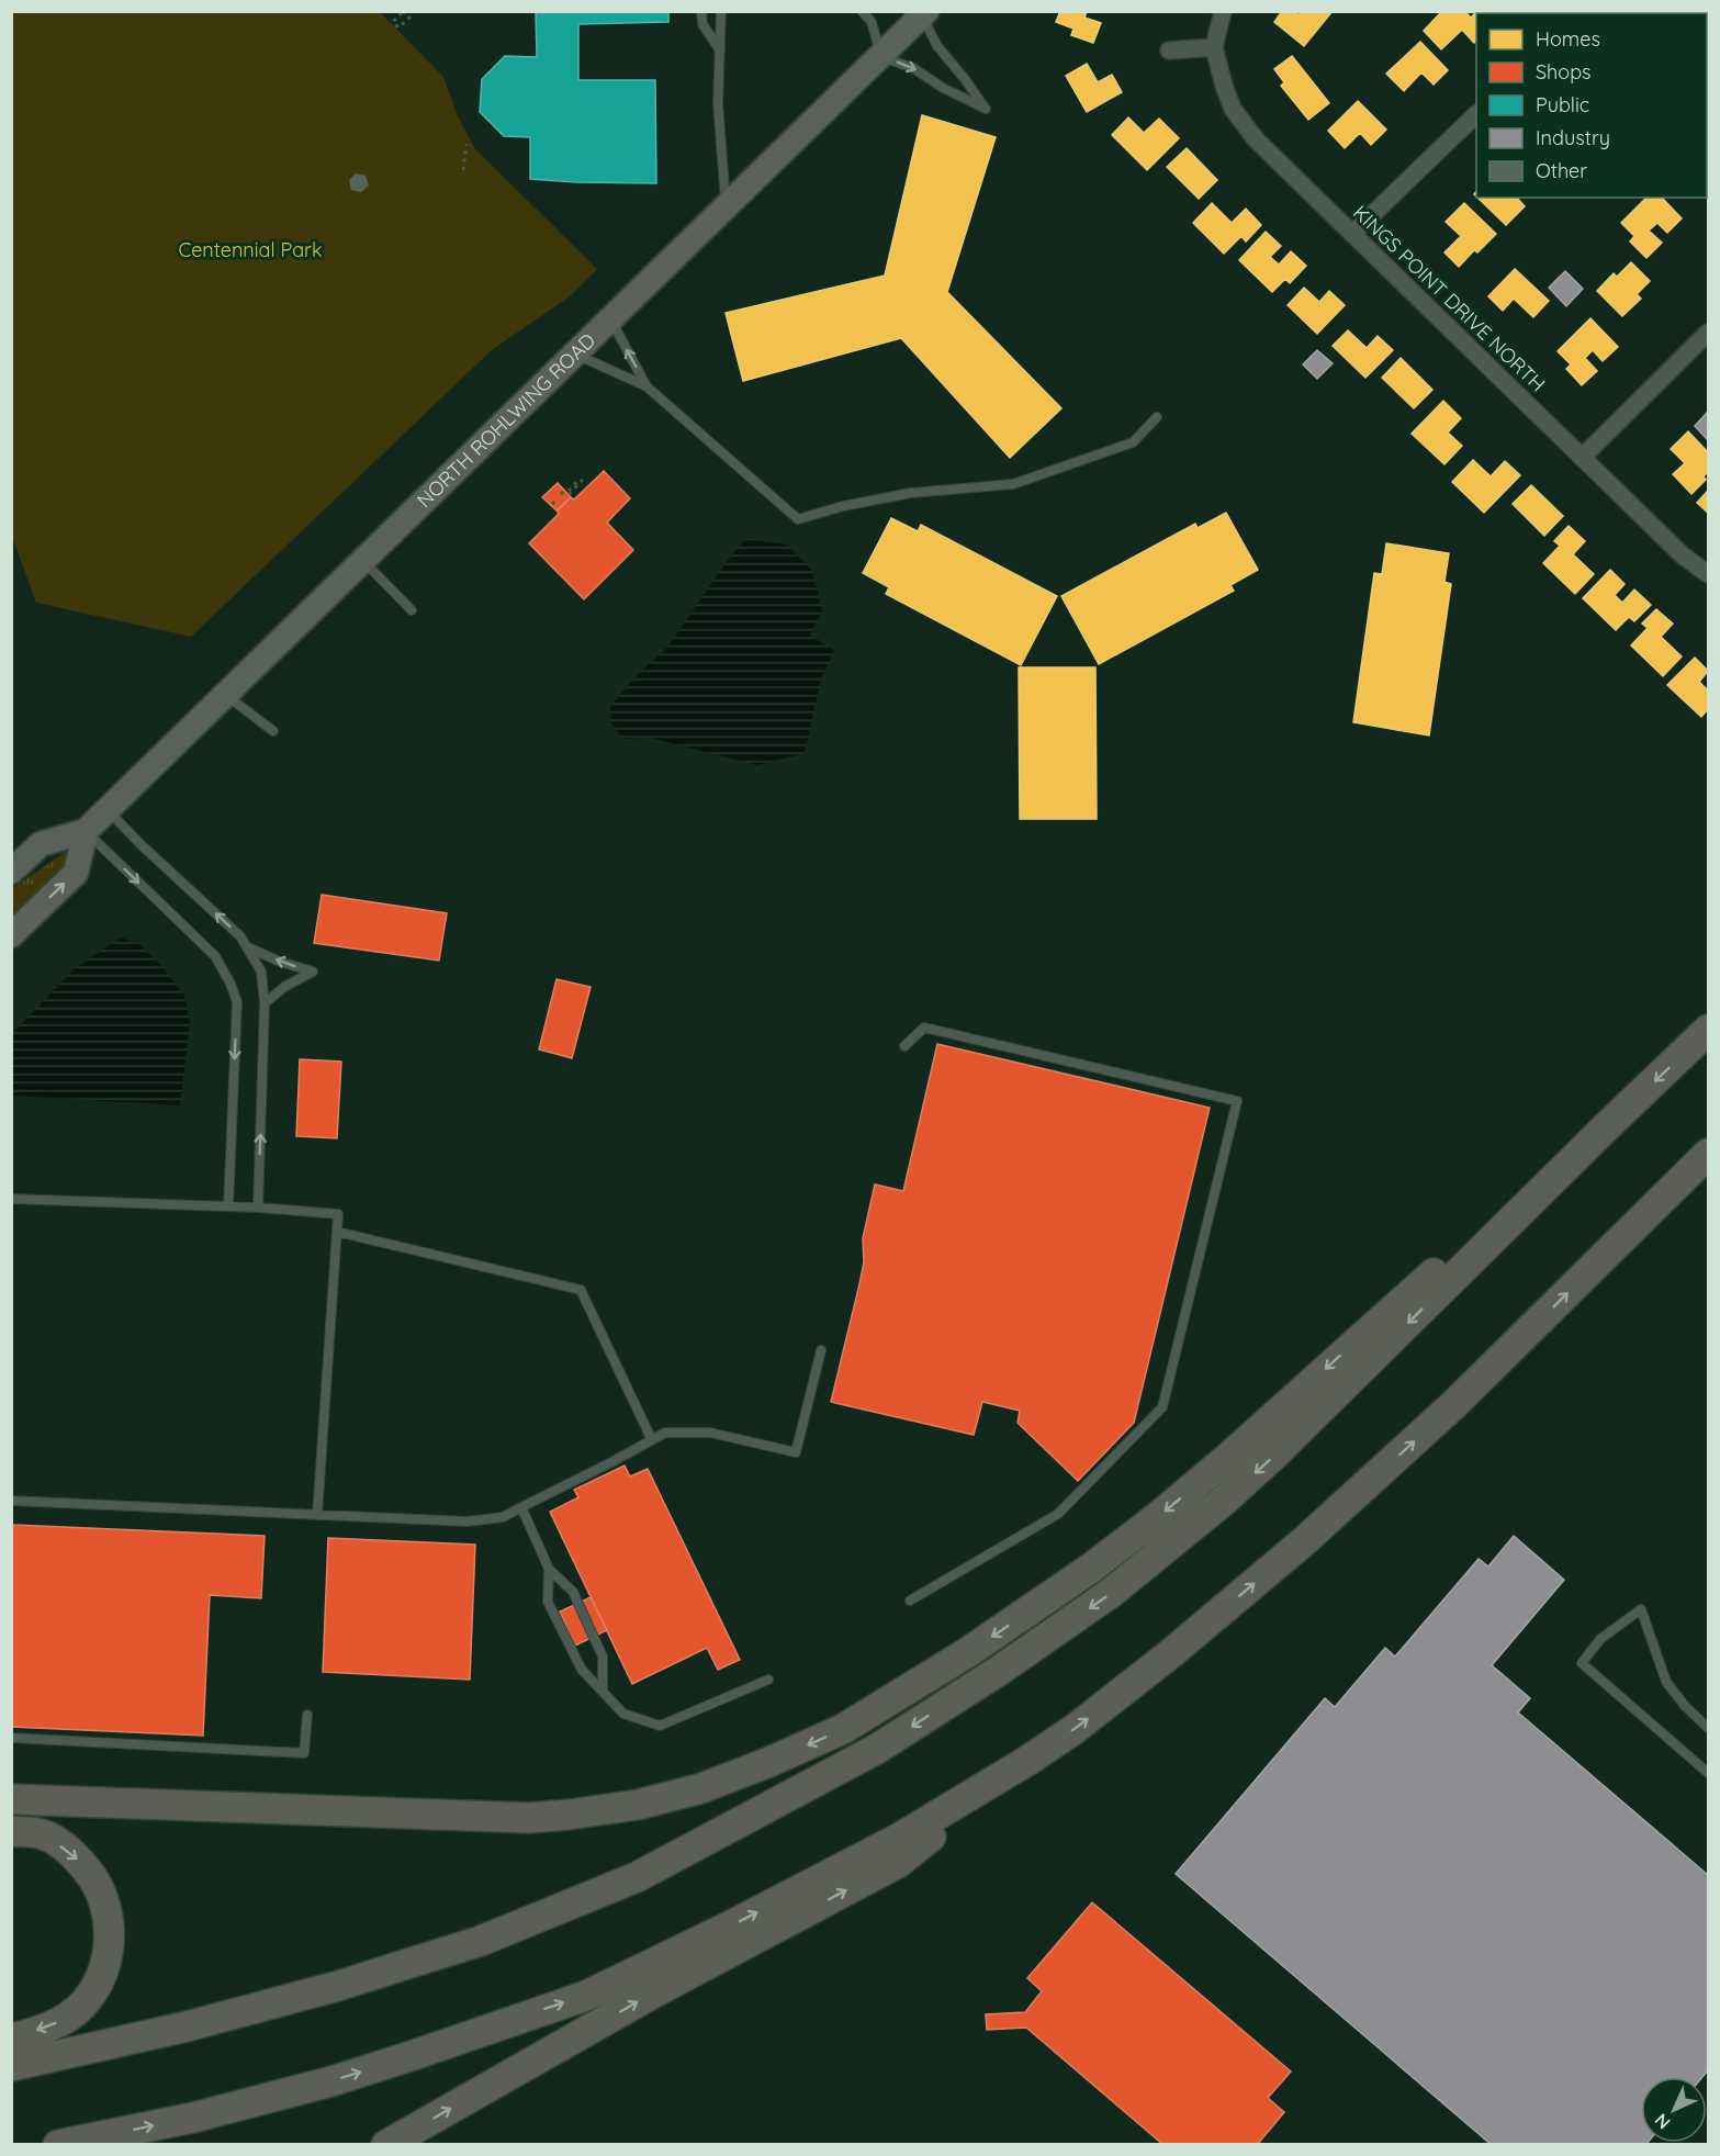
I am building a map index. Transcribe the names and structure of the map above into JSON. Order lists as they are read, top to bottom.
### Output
{
  "streets": {
    "main road": ["NORTH ROHLWING ROAD"],
    "street": ["KINGS POINT DRIVE NORTH"]
  },
  "parks": ["Centennial Park"],
  "legend": [
    "Homes",
    "Shops",
    "Public",
    "Industry",
    "Other"
  ],
  "north": "bottom left"
}
